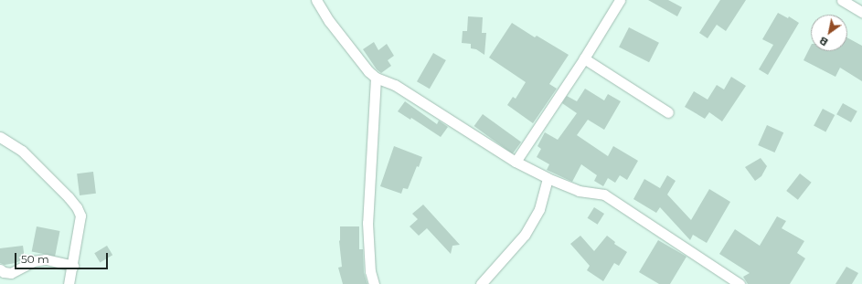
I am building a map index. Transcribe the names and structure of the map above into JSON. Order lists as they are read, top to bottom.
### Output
{
  "scale_bar": "50 m",
  "north": "bottom left"
}
